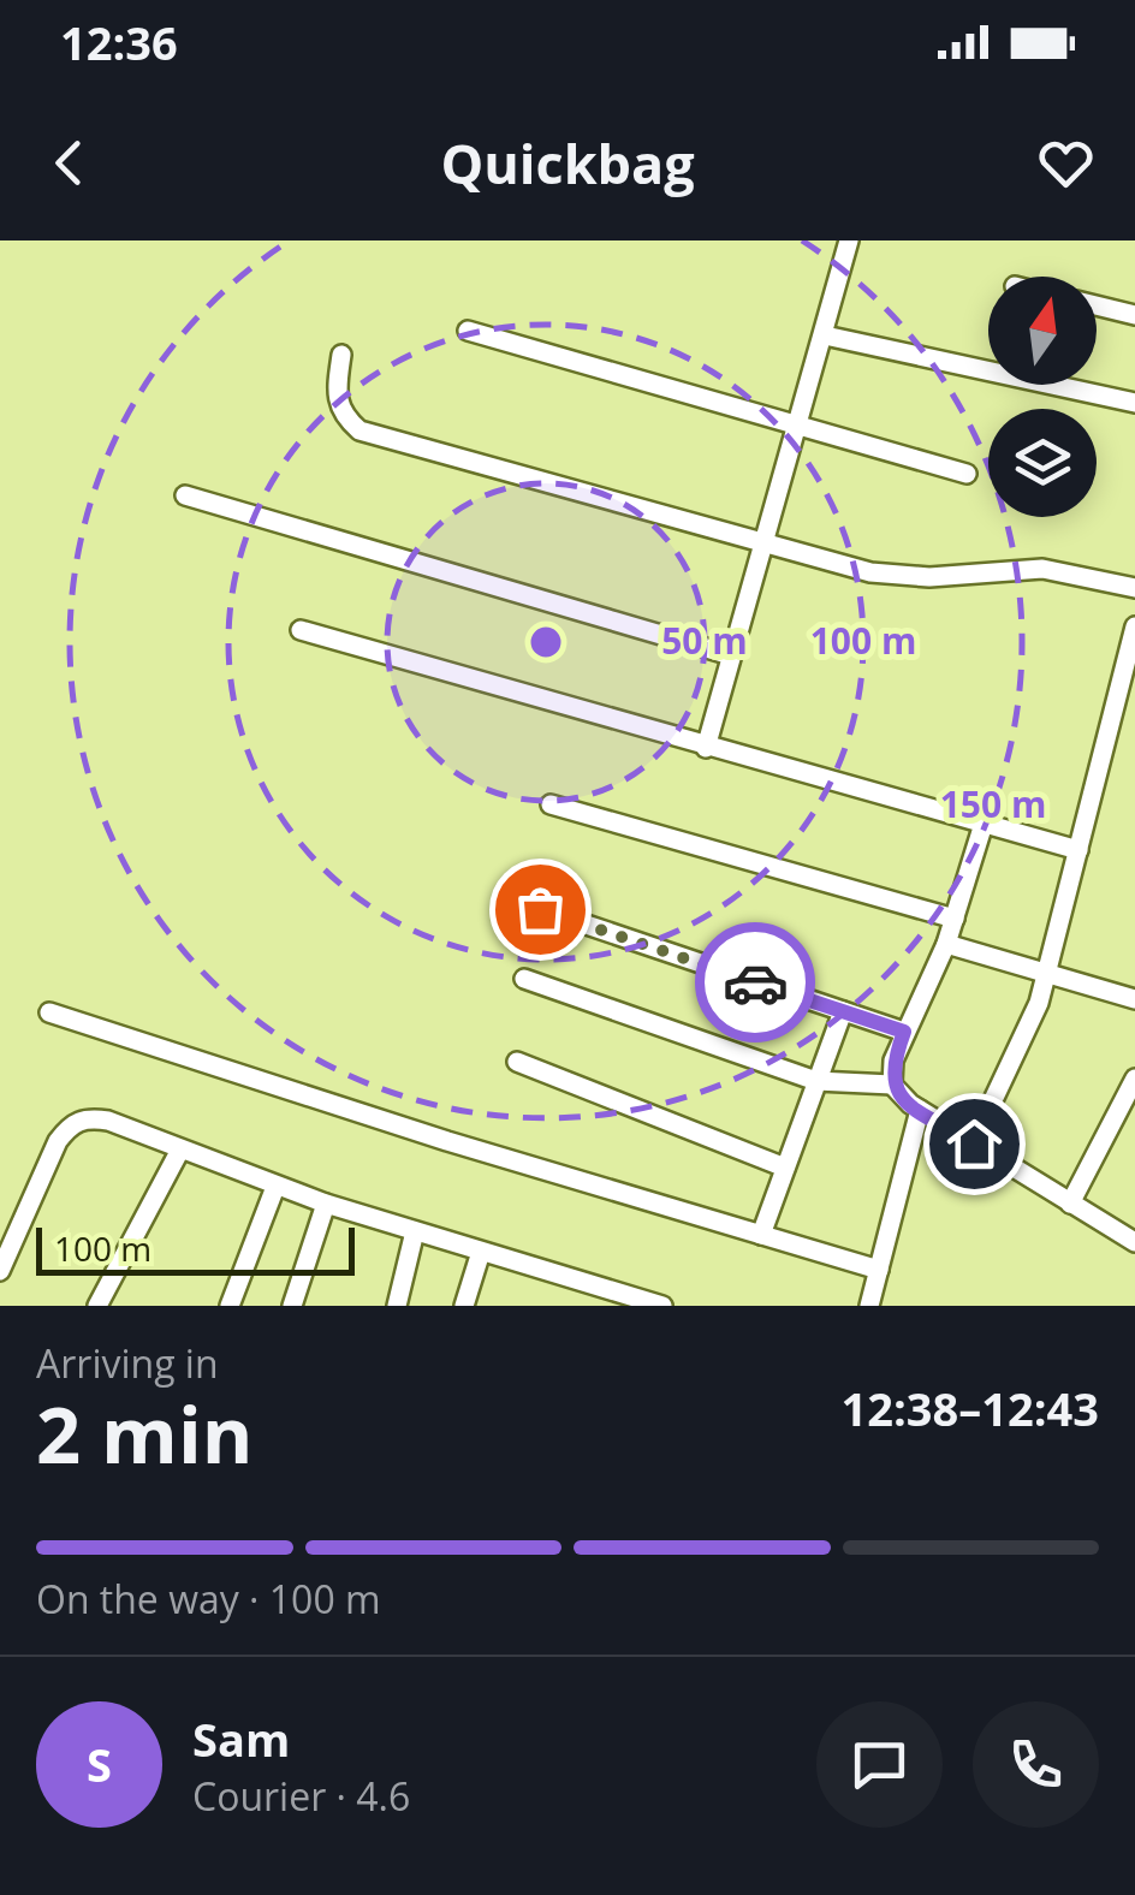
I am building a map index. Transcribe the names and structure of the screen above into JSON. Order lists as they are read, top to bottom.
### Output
{
  "scale_bar": "100 m",
  "north": "top",
  "page": {
    "status": "12:36",
    "header": "Quickbag",
    "scale": "100 m",
    "heading": ["2 min", "Arriving in", "12:38–12:43"],
    "panel": ["Sam", "Courier · 4.6"],
    "bar": "On the way · 100 m",
    "round": "S"
  },
  "rings": ["50 m", "100 m", "150 m"]
}
